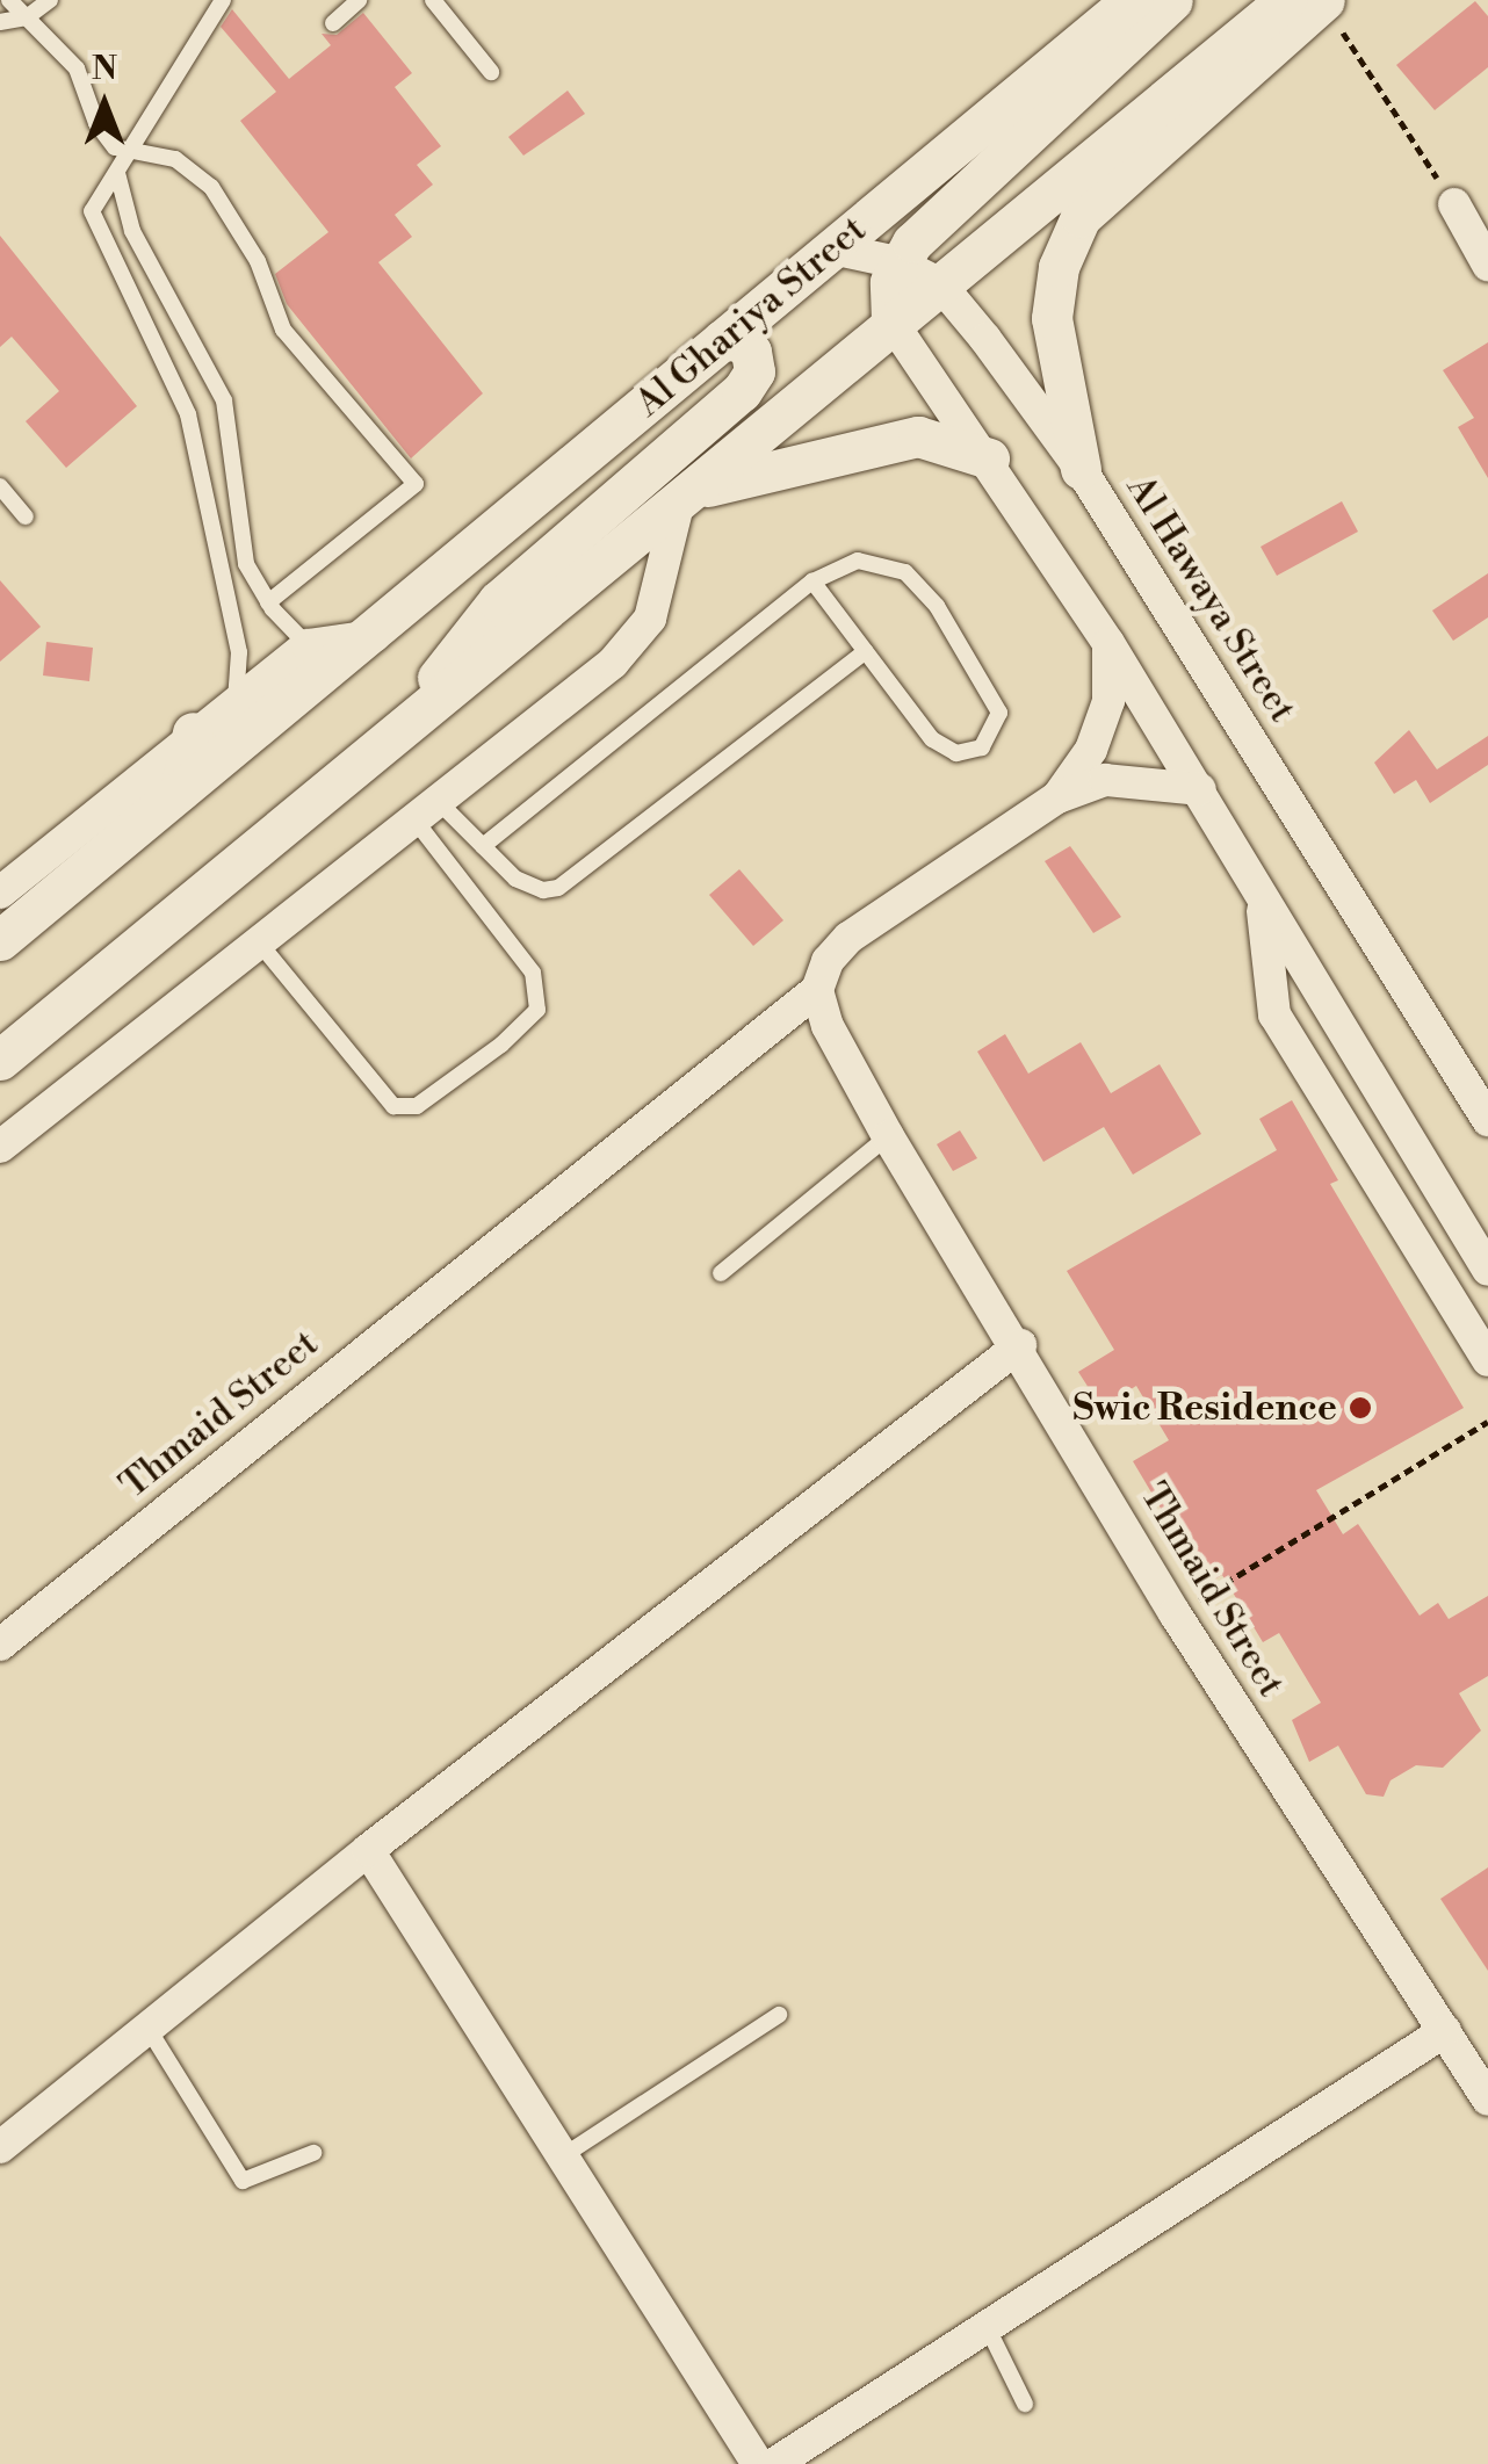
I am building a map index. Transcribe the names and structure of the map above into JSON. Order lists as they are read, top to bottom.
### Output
{
  "streets": {
    "street": ["Al Ghariya Street", "Al Hawaya Street", "Thmaid Street"]
  },
  "crossings": [
    ["Al Ghariya Street", "Al Hawaya Street"]
  ],
  "places": ["Swic Residence"],
  "north": "top"
}
